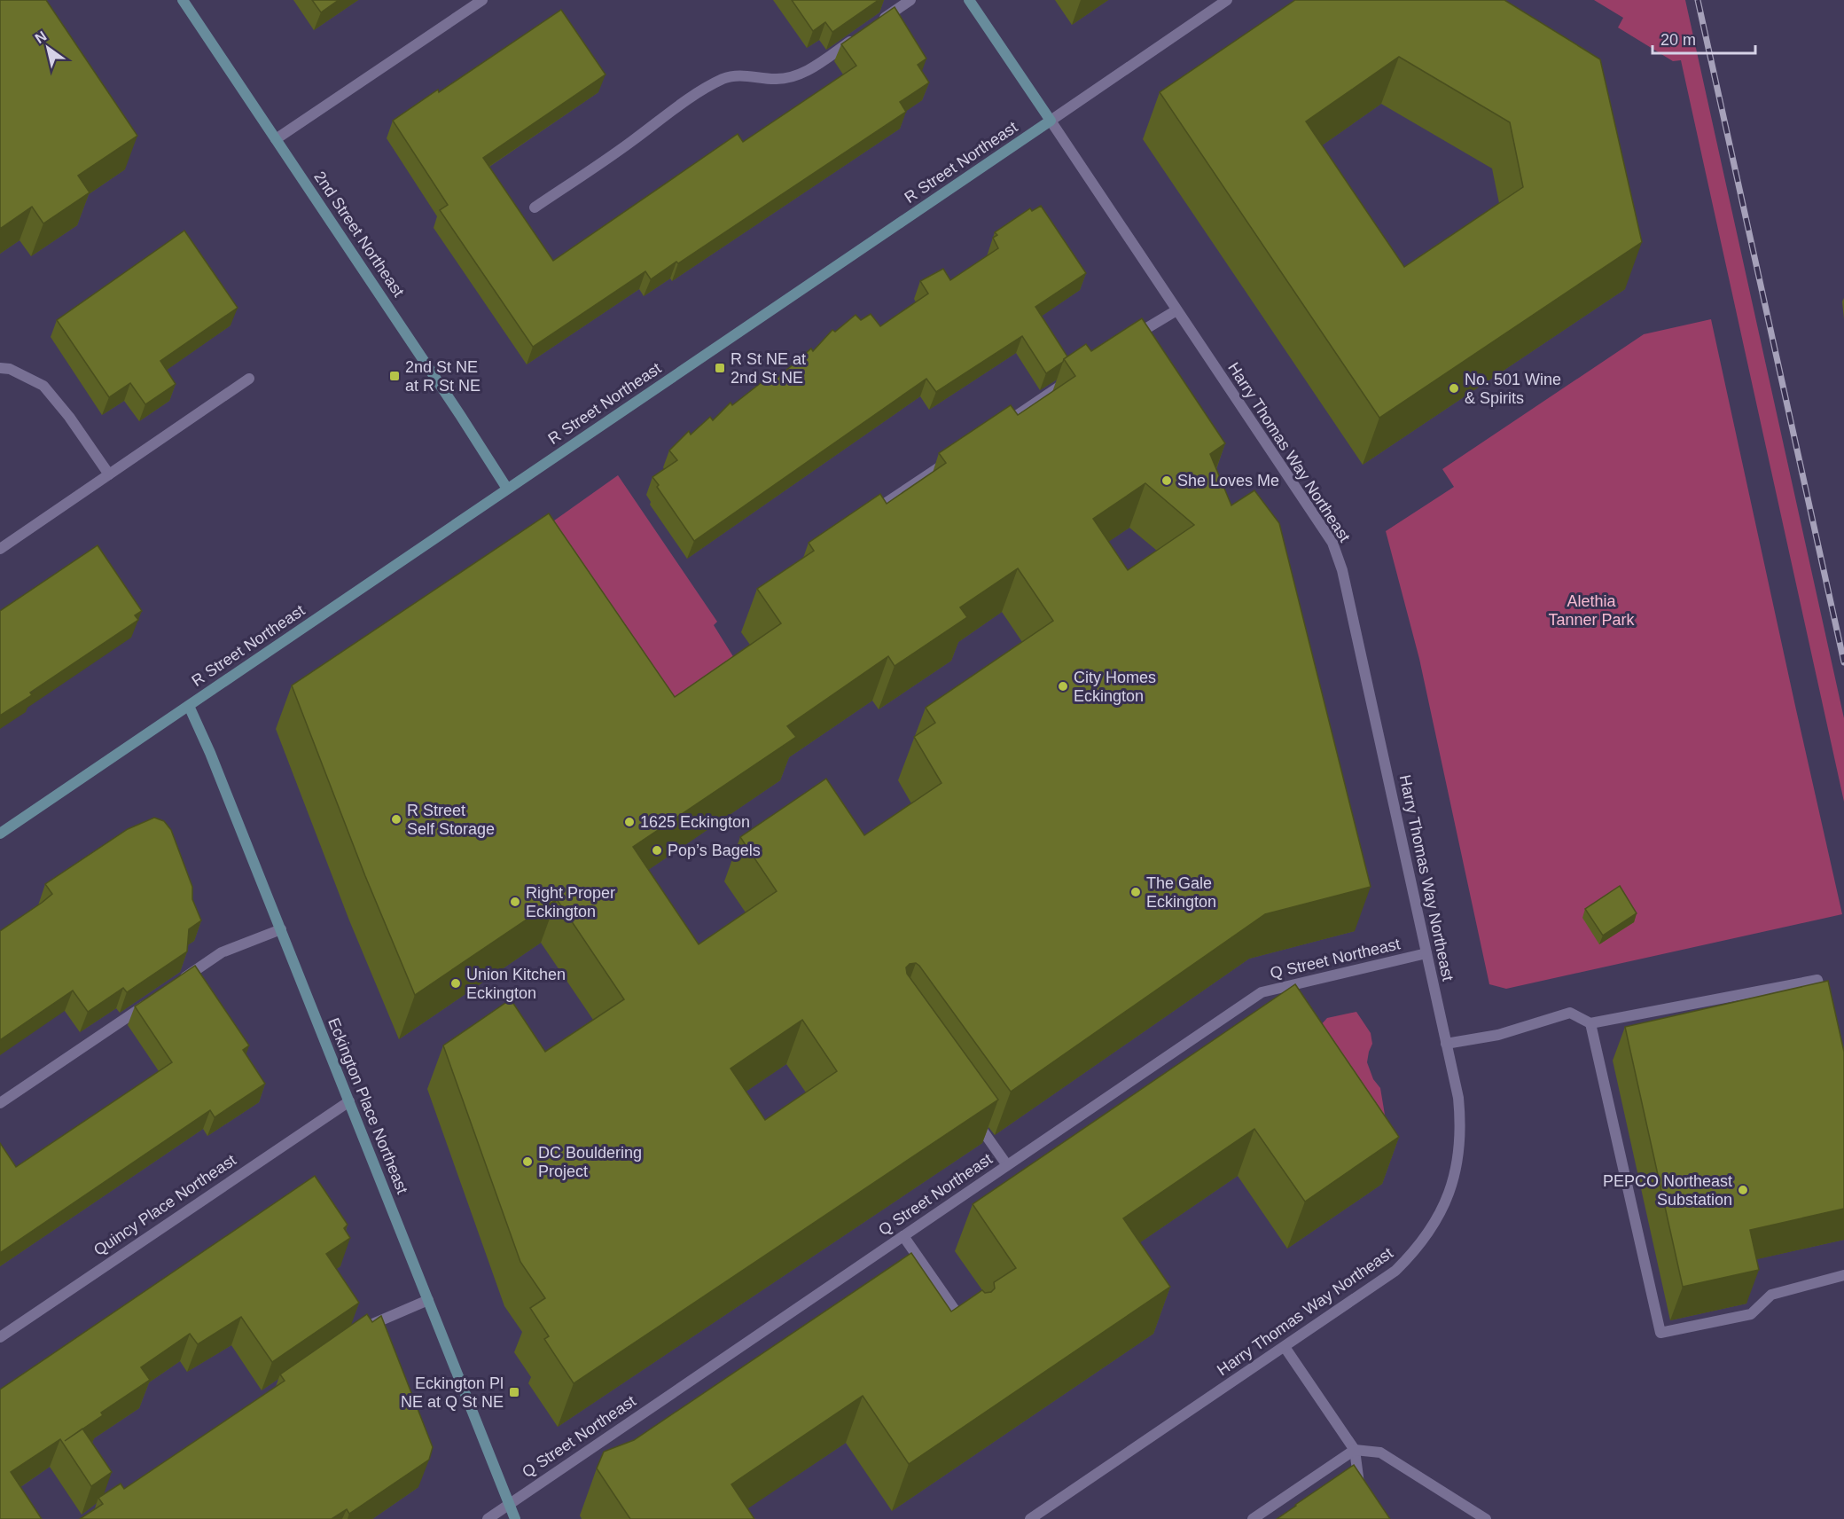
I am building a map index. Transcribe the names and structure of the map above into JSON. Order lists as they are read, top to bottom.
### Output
{
  "streets": {
    "street": [
      "R Street Northeast",
      "2nd Street Northeast",
      "Harry Thomas Way Northeast",
      "Q Street Northeast",
      "Eckington Place Northeast",
      "Quincy Place Northeast"
    ]
  },
  "crossings": [
    ["R Street Northeast", "2nd Street Northeast"],
    ["R Street Northeast", "Harry Thomas Way Northeast"],
    ["R Street Northeast", "Eckington Place Northeast"],
    ["Harry Thomas Way Northeast", "Q Street Northeast"],
    ["Q Street Northeast", "Eckington Place Northeast"],
    ["Eckington Place Northeast", "Quincy Place Northeast"]
  ],
  "parks": ["Alethia Tanner Park"],
  "places": {
    "transit": ["R St NE at 2nd St NE", "2nd St NE at R St NE", "Eckington Pl NE at Q St NE"],
    "other": [
      "No. 501 Wine & Spirits",
      "She Loves Me",
      "City Homes Eckington",
      "R Street Self Storage",
      "1625 Eckington",
      "Pop’s Bagels",
      "The Gale Eckington",
      "Right Proper Eckington",
      "Union Kitchen Eckington",
      "DC Bouldering Project",
      "PEPCO Northeast Substation"
    ]
  },
  "scale_bar": "20 m",
  "north": "top left"
}
